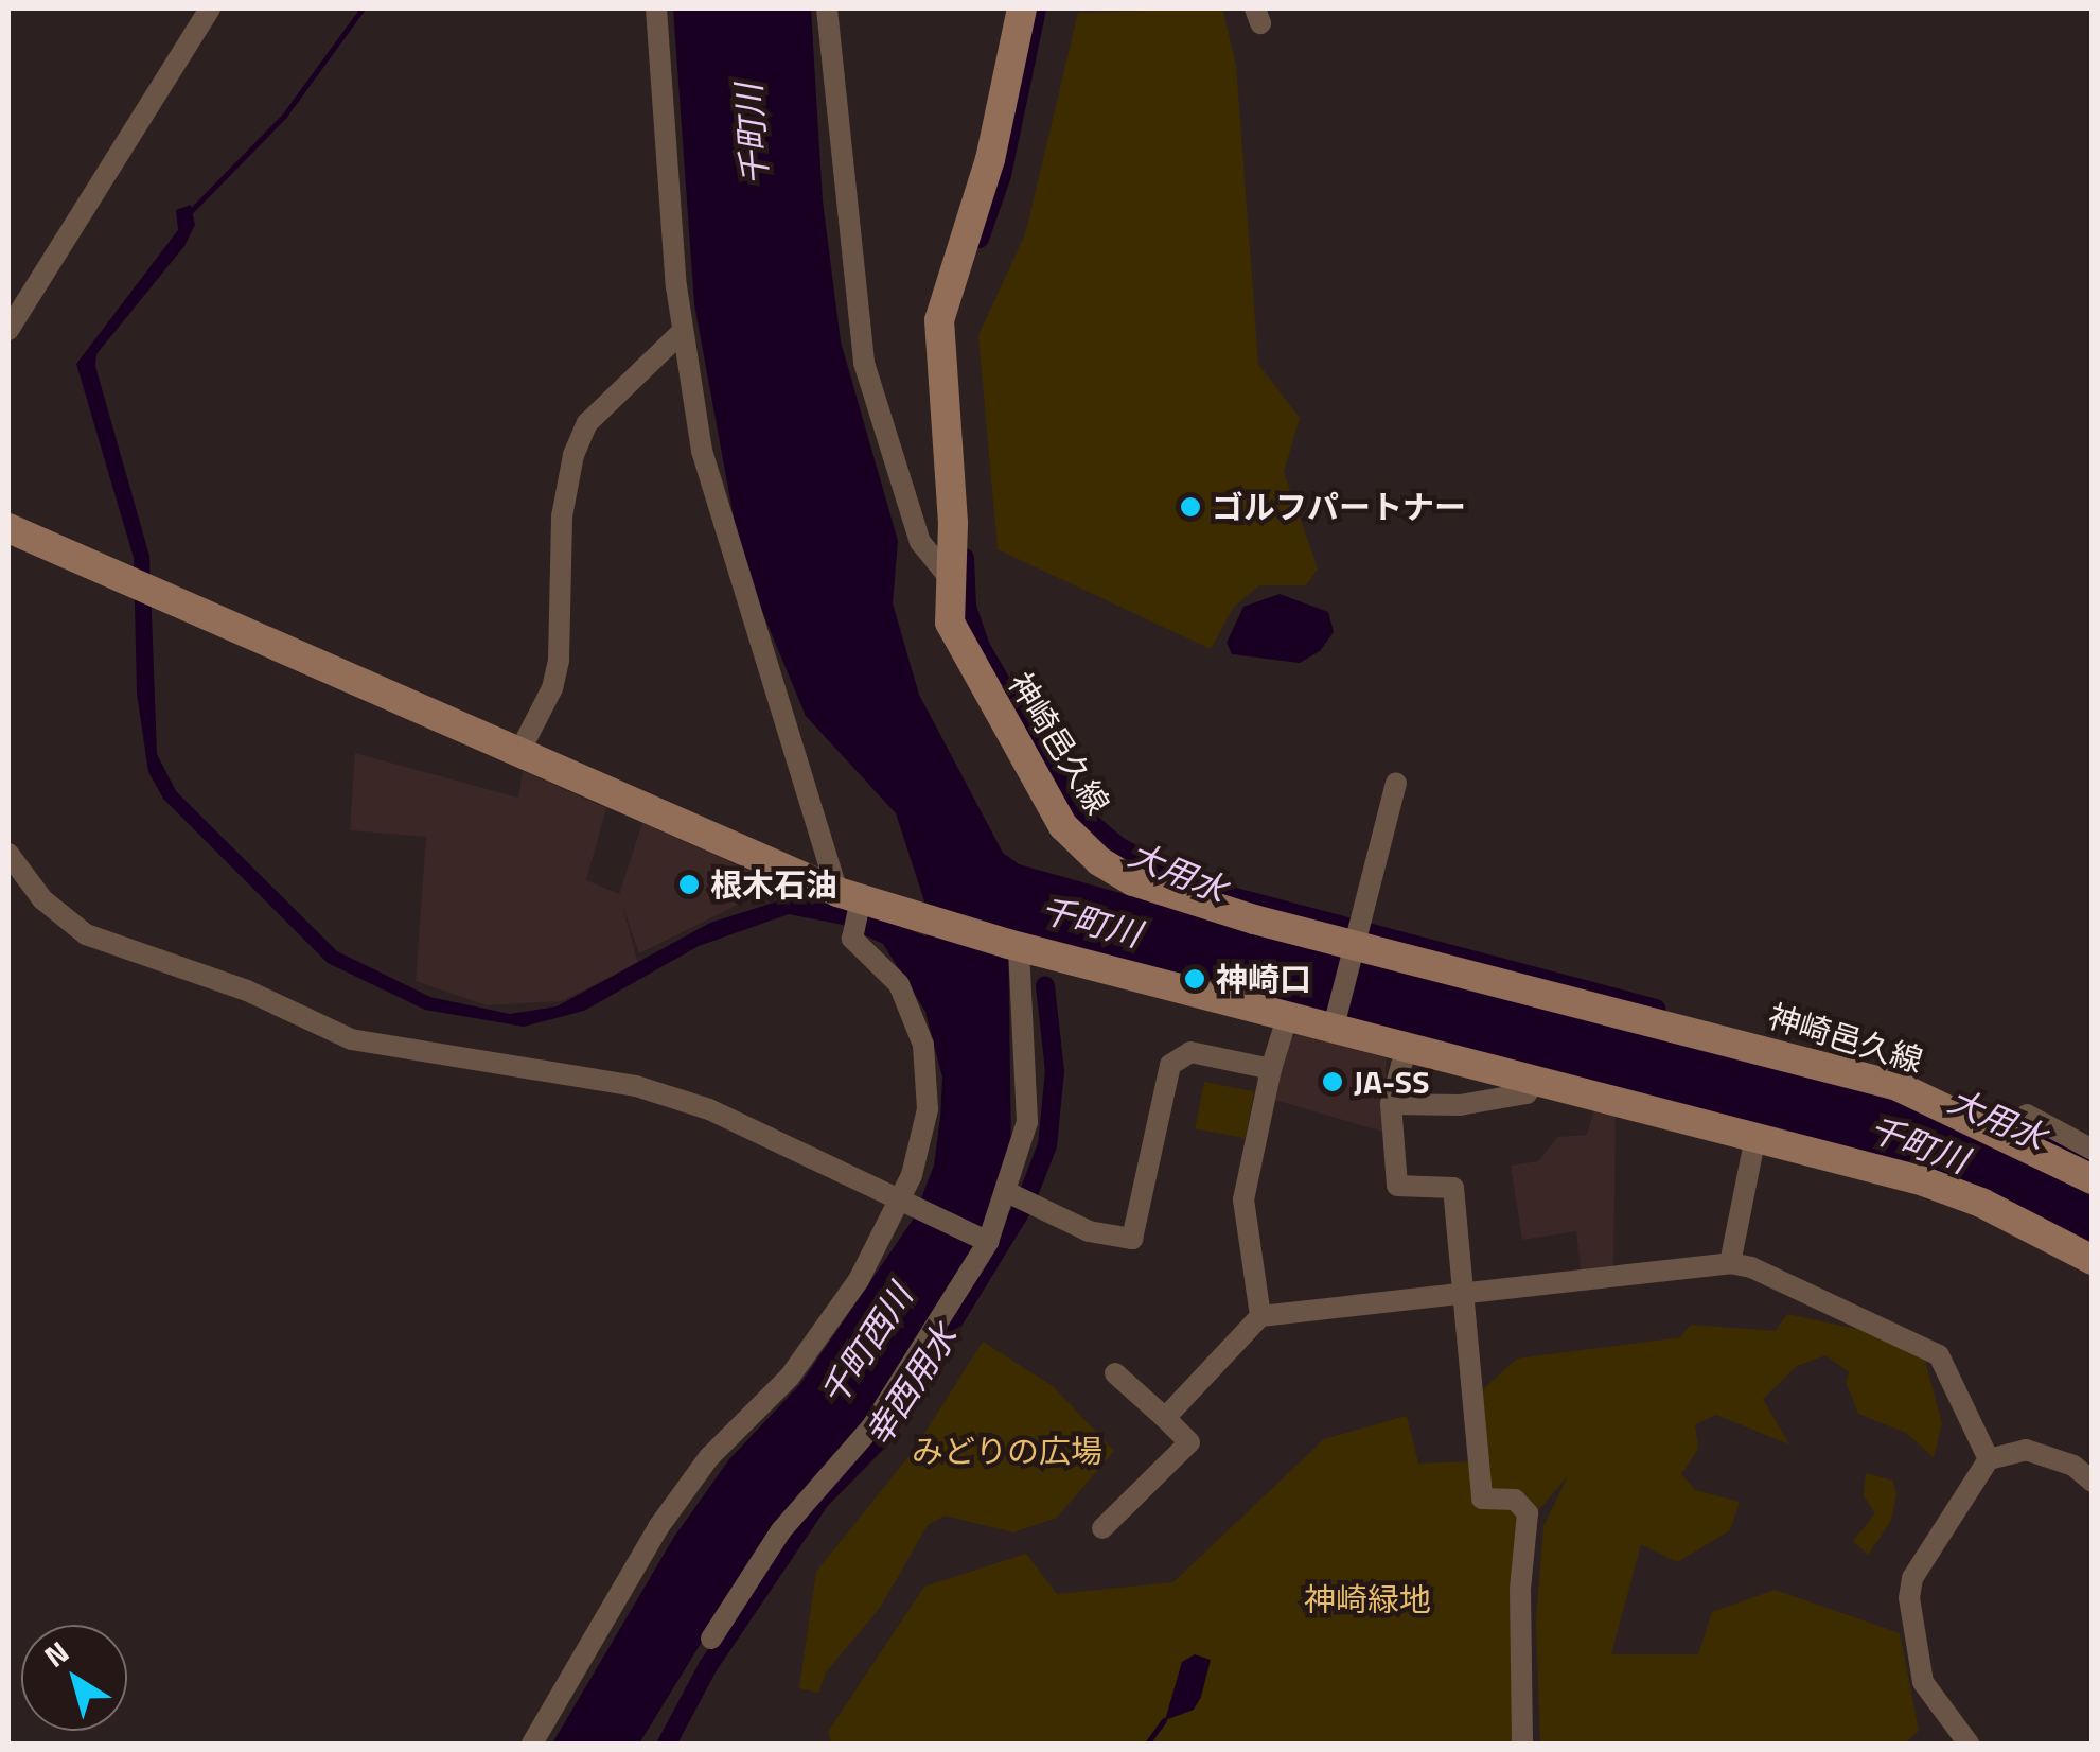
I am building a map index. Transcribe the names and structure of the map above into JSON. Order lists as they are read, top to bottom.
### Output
{
  "streets": {
    "street": ["神崎邑久線"]
  },
  "water": [
    "千町川",
    "大用水",
    "千町西川",
    "幸西用水"
  ],
  "parks": ["みどりの広場", "神崎緑地"],
  "places": [
    "ゴルフパートナー",
    "根木石油",
    "神崎口",
    "JA-SS"
  ],
  "north": "top left"
}
